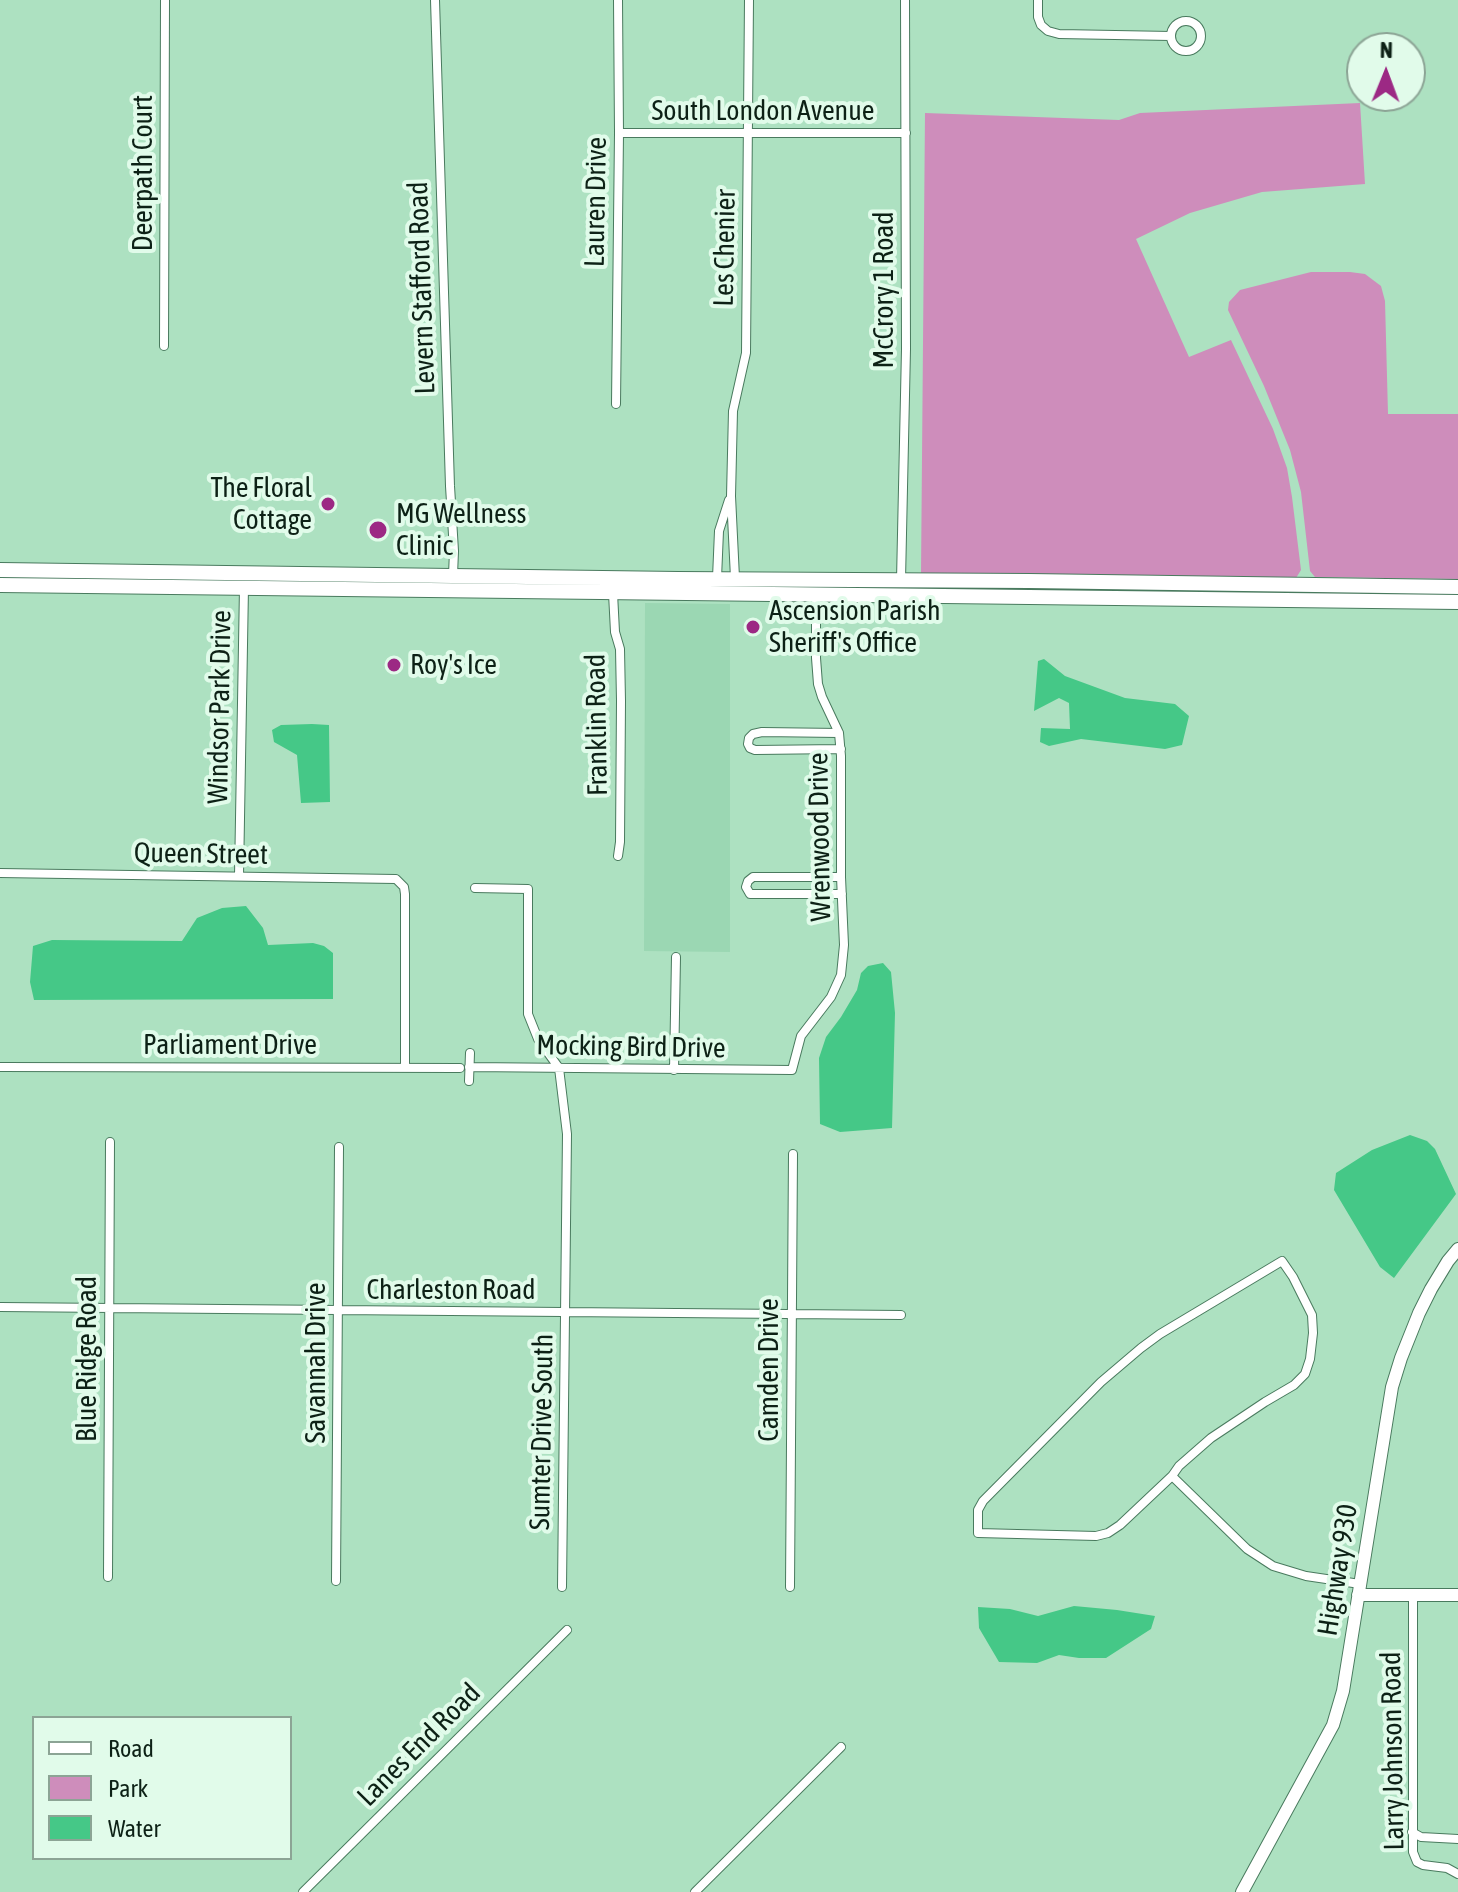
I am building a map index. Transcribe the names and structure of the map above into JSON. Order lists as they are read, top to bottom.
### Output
{
  "streets": {
    "street": [
      "South London Avenue",
      "Deerpath Court",
      "Lauren Drive",
      "Les Chenier",
      "Levern Stafford Road",
      "McCrory 1 Road",
      "Windsor Park Drive",
      "Franklin Road",
      "Wrenwood Drive",
      "Queen Street",
      "Parliament Drive",
      "Mocking Bird Drive",
      "Charleston Road",
      "Blue Ridge Road",
      "Savannah Drive",
      "Camden Drive",
      "Sumter Drive South",
      "Highway 930",
      "Lanes End Road",
      "Larry Johnson Road"
    ]
  },
  "crossings": [
    ["South London Avenue", "Lauren Drive"],
    ["South London Avenue", "Les Chenier"],
    ["South London Avenue", "McCrory 1 Road"],
    ["Windsor Park Drive", "Queen Street"],
    ["Wrenwood Drive", "Mocking Bird Drive"],
    ["Queen Street", "Parliament Drive"],
    ["Parliament Drive", "Mocking Bird Drive"],
    ["Mocking Bird Drive", "Sumter Drive South"],
    ["Charleston Road", "Blue Ridge Road"],
    ["Charleston Road", "Savannah Drive"],
    ["Charleston Road", "Camden Drive"],
    ["Charleston Road", "Sumter Drive South"]
  ],
  "places": [
    "The Floral Cottage",
    "MG Wellness Clinic",
    "Ascension Parish Sheriff's Office",
    "Roy's Ice"
  ],
  "legend": ["Road", "Park", "Water"],
  "north": "top"
}
